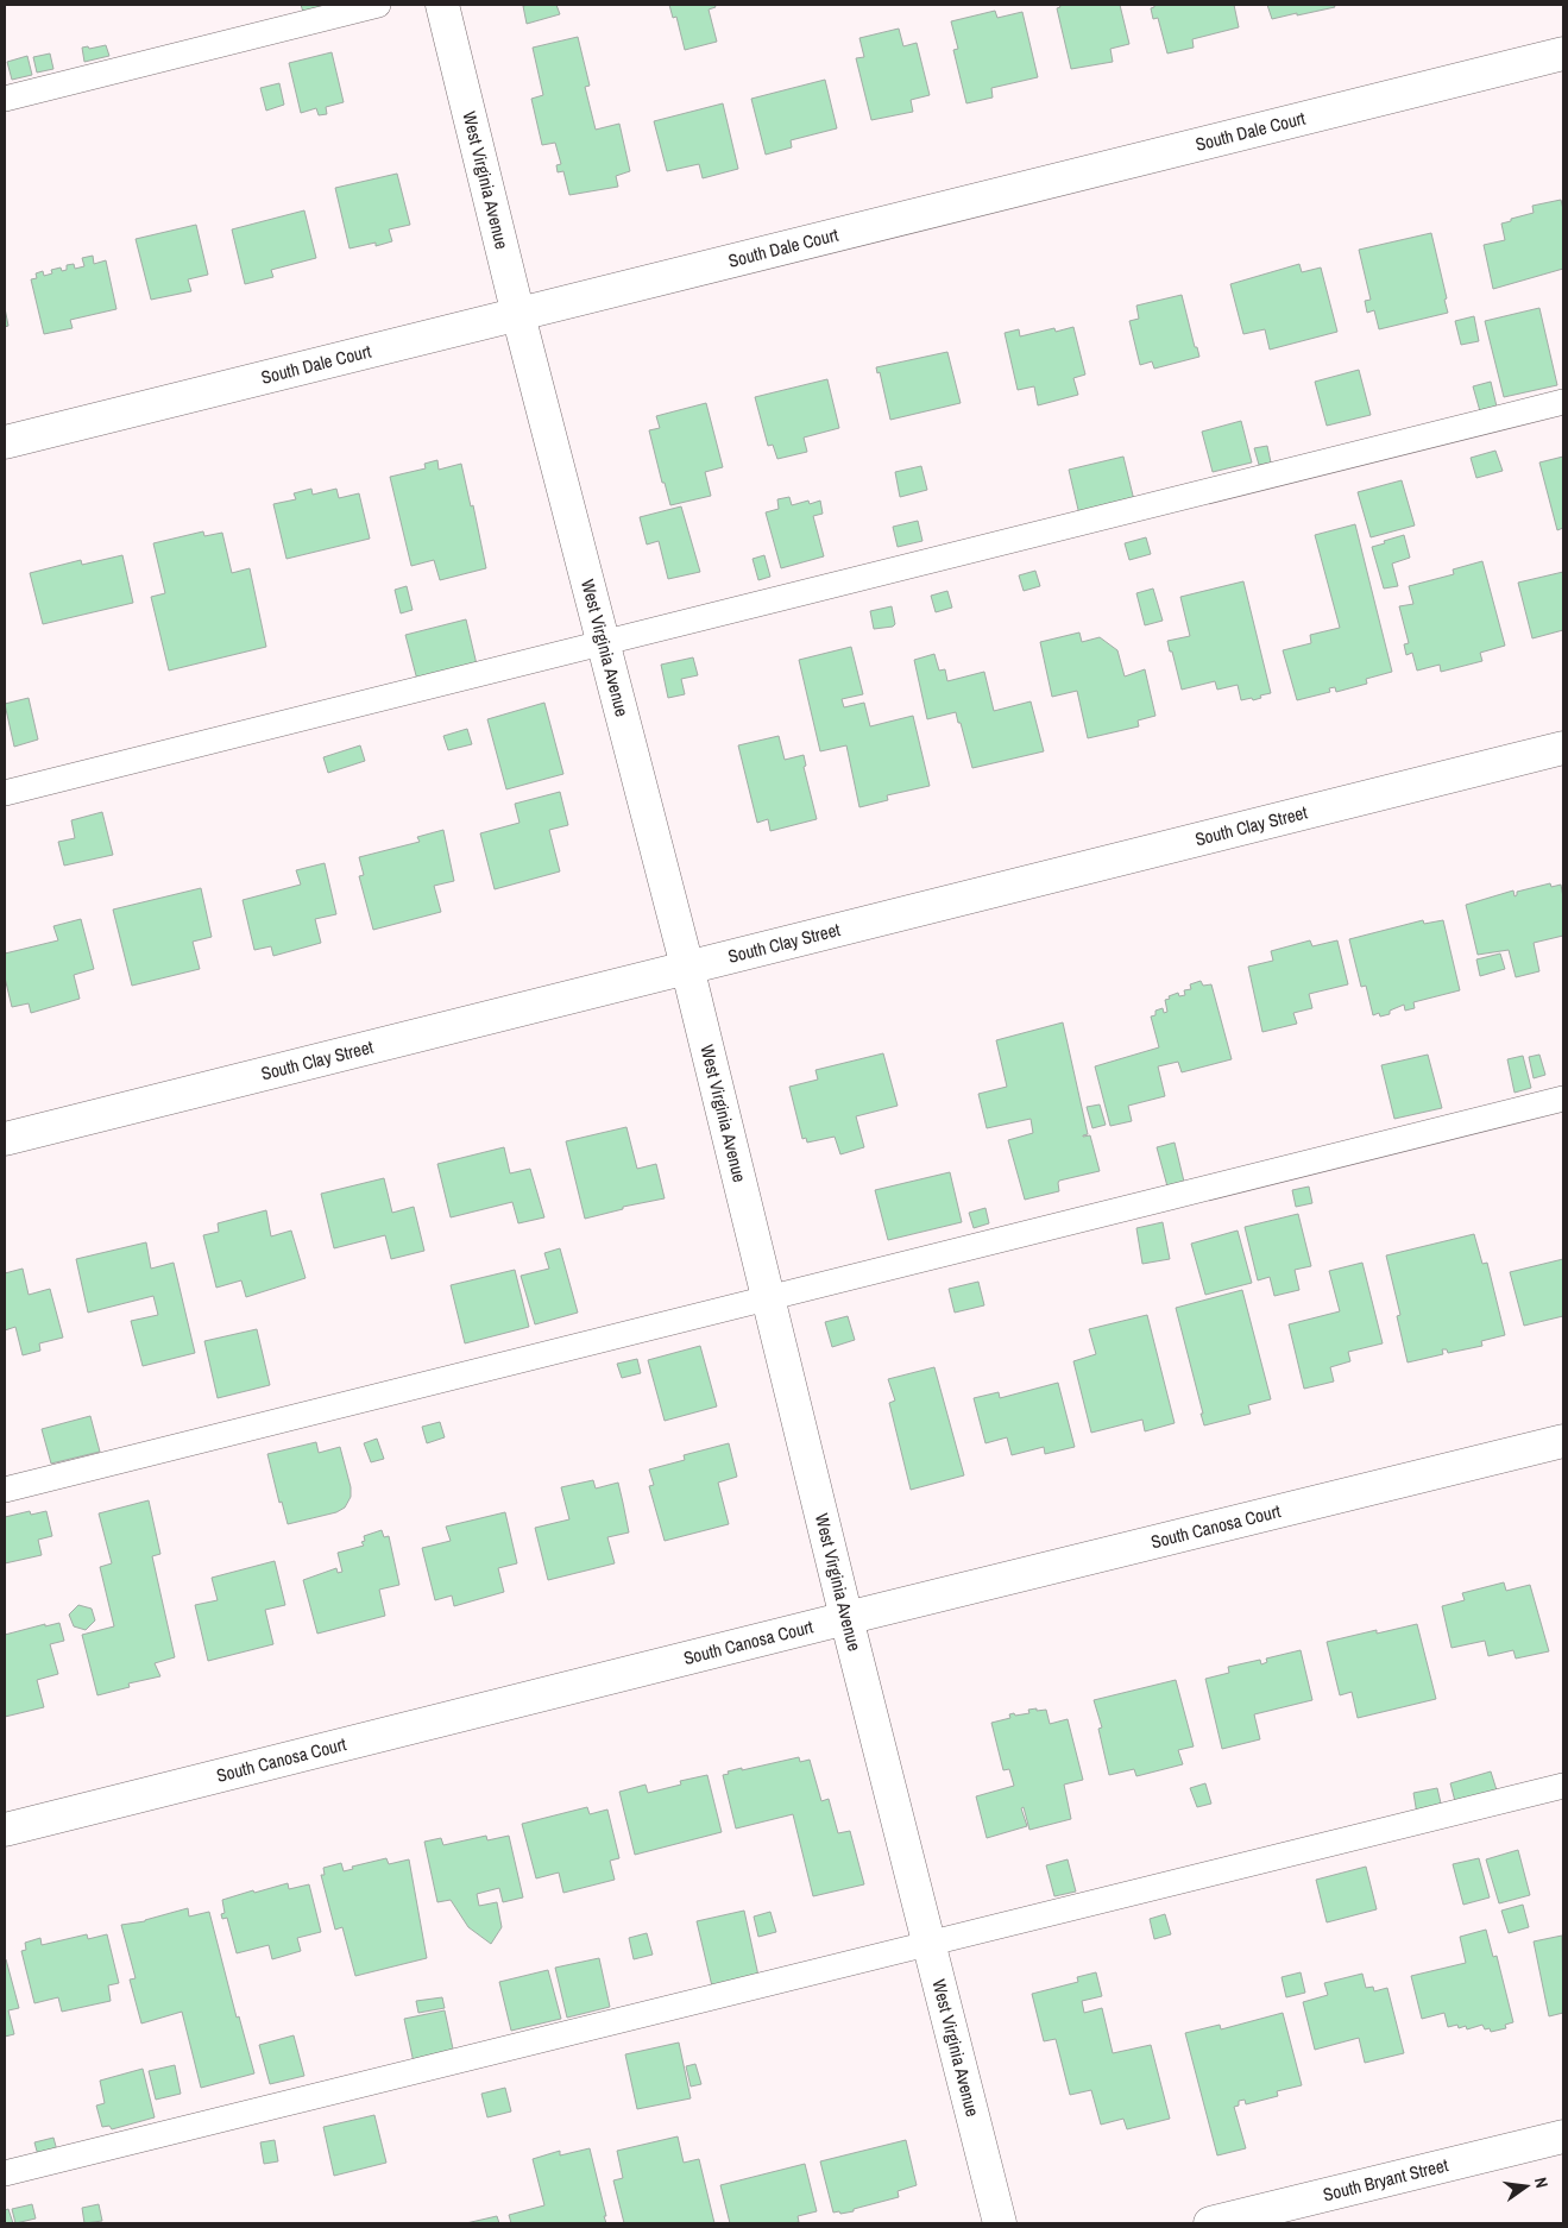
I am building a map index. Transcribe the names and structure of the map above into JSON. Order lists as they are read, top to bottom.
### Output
{
  "streets": {
    "street": [
      "South Dale Court",
      "West Virginia Avenue",
      "South Clay Street",
      "South Canosa Court",
      "South Bryant Street"
    ]
  },
  "crossings": [
    ["South Dale Court", "West Virginia Avenue"],
    ["West Virginia Avenue", "South Clay Street"],
    ["West Virginia Avenue", "South Canosa Court"]
  ],
  "north": "right"
}
